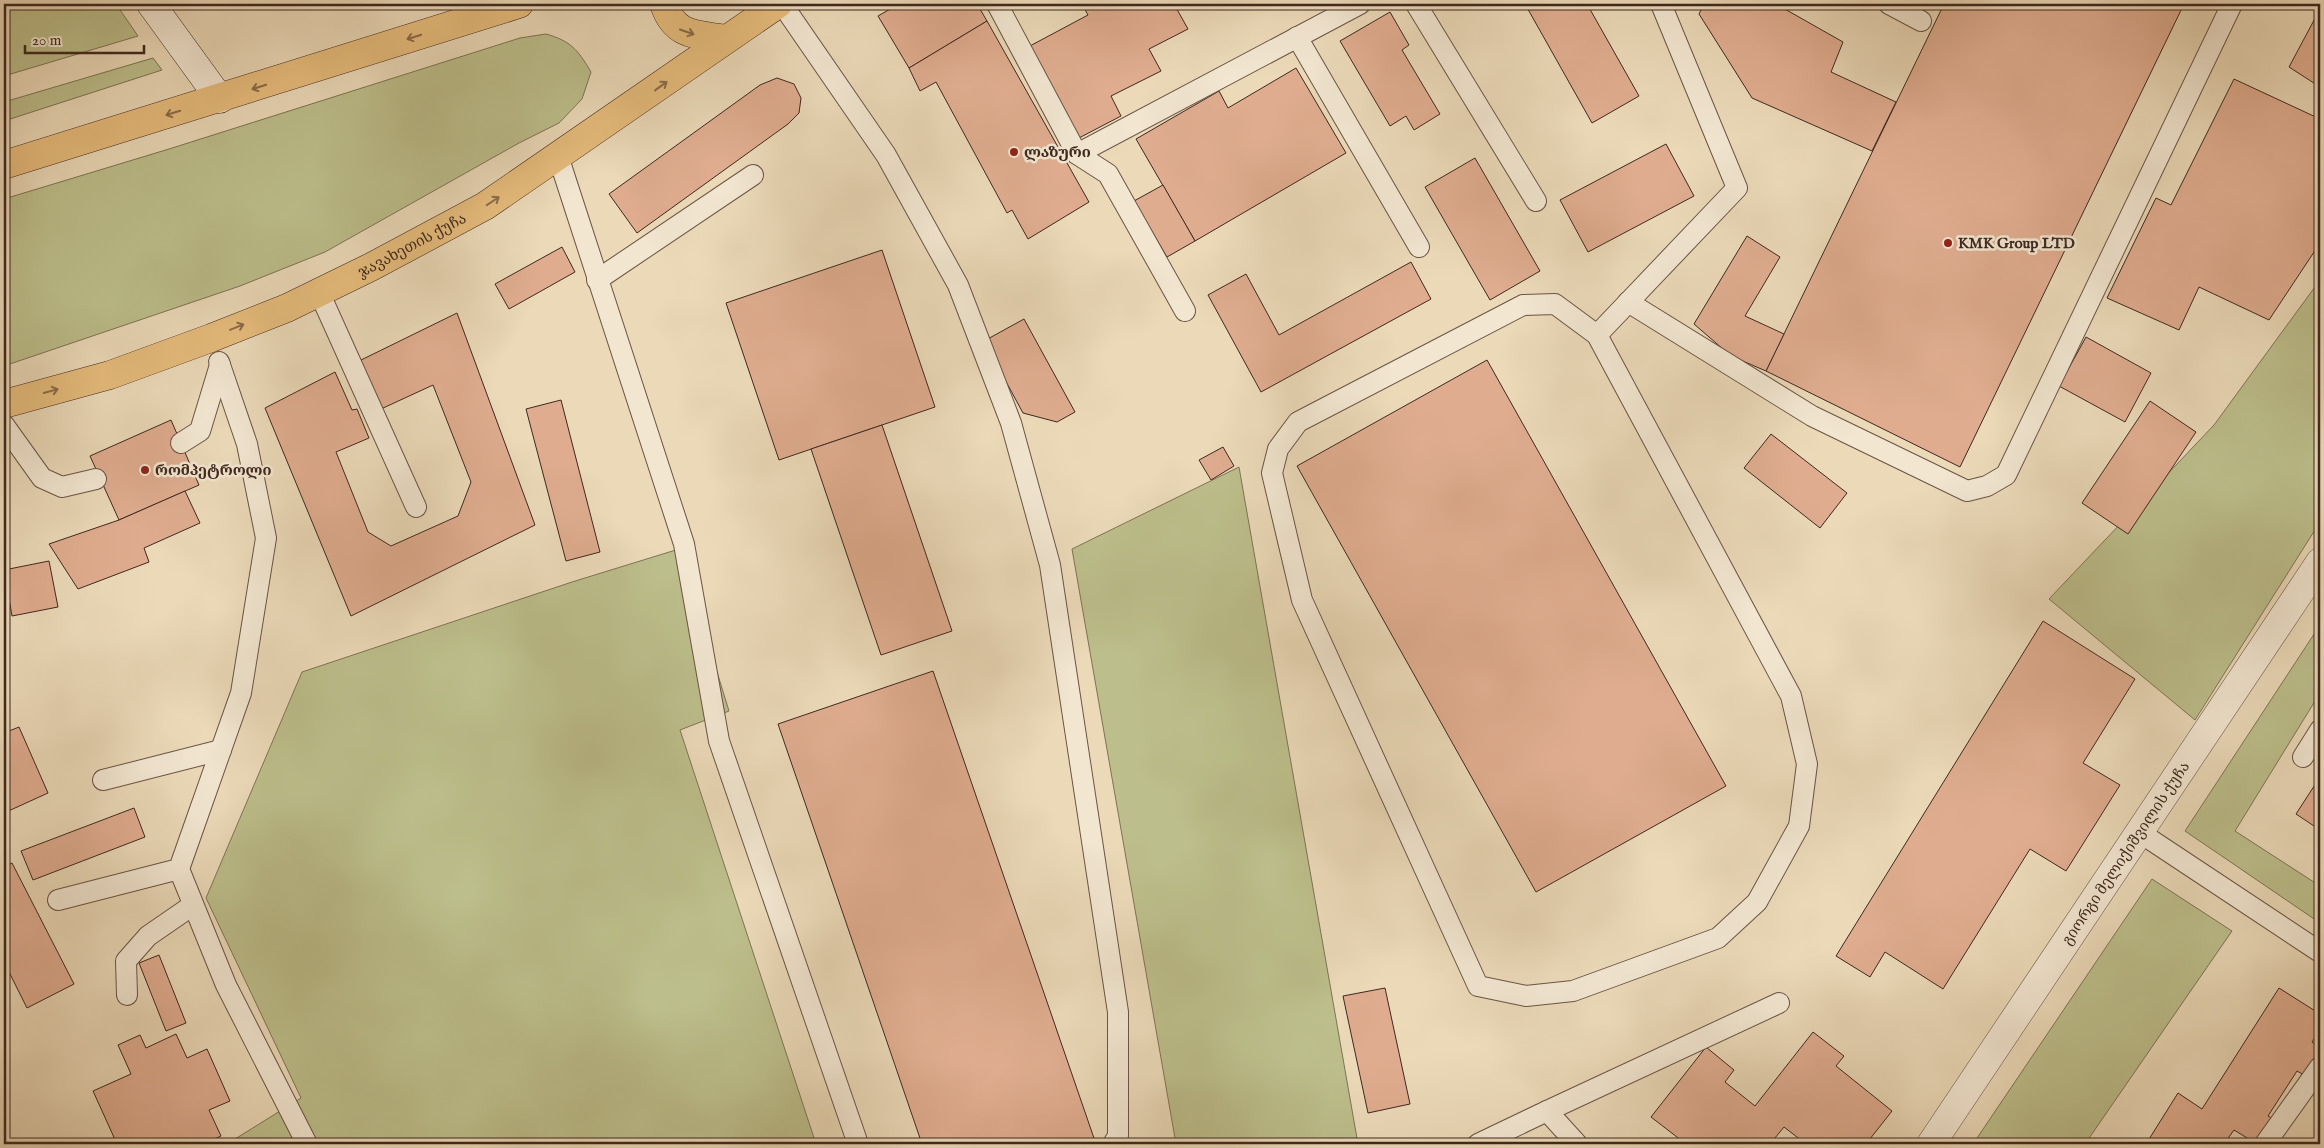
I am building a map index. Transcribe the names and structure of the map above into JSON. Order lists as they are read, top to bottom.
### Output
{
  "streets": {
    "main road": ["ჯავახეთის ქუჩა"],
    "street": ["გიორგი მელიქიშვილის ქუჩა"]
  },
  "places": ["ლაზური", "KMK Group LTD", "რომპეტროლი"],
  "scale_bar": "20 m"
}
